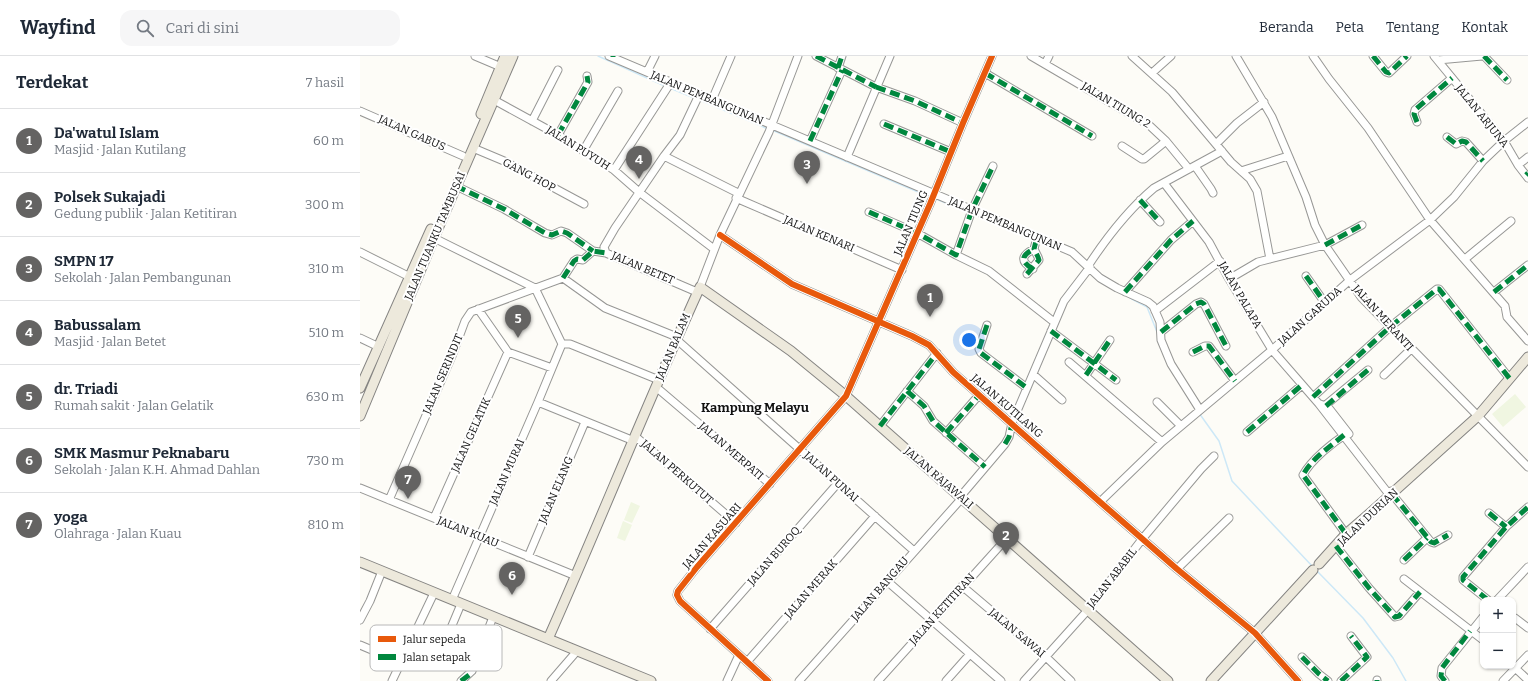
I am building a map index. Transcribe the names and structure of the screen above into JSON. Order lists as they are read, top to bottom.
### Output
{
  "streets": {
    "main road": [
      "JALAN TUANKU TAMBUSAI",
      "JALAN BALAM",
      "JALAN RAJAWALI",
      "JALAN DURIAN"
    ],
    "street": [
      "JALAN PEMBANGUNAN",
      "JALAN TIUNG 2",
      "JALAN ARJUNA",
      "JALAN GABUS",
      "JALAN PUYUH",
      "GANG HOP",
      "JALAN TIUNG",
      "JALAN KENARI",
      "JALAN BETET",
      "JALAN PALAPA",
      "JALAN GARUDA",
      "JALAN MERANTI",
      "JALAN SERINDIT",
      "JALAN KUTILANG",
      "JALAN GELATIK",
      "JALAN MERPATI",
      "JALAN MURAI",
      "JALAN PERKUTUT",
      "JALAN PUNAI",
      "JALAN ELANG",
      "JALAN KUAU",
      "JALAN KASUARI",
      "JALAN BUROQ",
      "JALAN ABABIL",
      "JALAN MERAK",
      "JALAN BANGAU",
      "JALAN KETITIRAN",
      "JALAN SAWAI"
    ]
  },
  "crossings": [
    ["JALAN PEMBANGUNAN", "JALAN TIUNG"],
    ["JALAN PEMBANGUNAN", "JALAN BETET"],
    ["JALAN PEMBANGUNAN", "JALAN BALAM"],
    ["JALAN PEMBANGUNAN", "JALAN BANGAU"],
    ["JALAN TIUNG 2", "JALAN BANGAU"],
    ["JALAN ARJUNA", "JALAN GARUDA"],
    ["JALAN GABUS", "JALAN TUANKU TAMBUSAI"],
    ["JALAN PUYUH", "JALAN TUANKU TAMBUSAI"],
    ["JALAN PUYUH", "JALAN BETET"],
    ["JALAN PUYUH", "JALAN BALAM"],
    ["GANG HOP", "JALAN TUANKU TAMBUSAI"],
    ["JALAN TIUNG", "JALAN KENARI"],
    ["JALAN TIUNG", "JALAN KUTILANG"],
    ["JALAN TIUNG", "JALAN RAJAWALI"],
    ["JALAN TIUNG", "JALAN KASUARI"],
    ["JALAN KENARI", "JALAN BETET"],
    ["JALAN KENARI", "JALAN BALAM"],
    ["JALAN BETET", "JALAN BALAM"],
    ["JALAN BETET", "JALAN RAJAWALI"],
    ["JALAN PALAPA", "JALAN GARUDA"],
    ["JALAN PALAPA", "JALAN DURIAN"],
    ["JALAN PALAPA", "JALAN BANGAU"],
    ["JALAN GARUDA", "JALAN MERANTI"],
    ["JALAN GARUDA", "JALAN KUTILANG"],
    ["JALAN MERANTI", "JALAN DURIAN"],
    ["JALAN BALAM", "JALAN KUTILANG"],
    ["JALAN BALAM", "JALAN MERPATI"],
    ["JALAN BALAM", "JALAN PERKUTUT"],
    ["JALAN BALAM", "JALAN PUNAI"],
    ["JALAN BALAM", "JALAN RAJAWALI"],
    ["JALAN BALAM", "JALAN KUAU"],
    ["JALAN SERINDIT", "JALAN PUNAI"],
    ["JALAN SERINDIT", "JALAN KUAU"],
    ["JALAN KUTILANG", "JALAN DURIAN"],
    ["JALAN KUTILANG", "JALAN ABABIL"],
    ["JALAN KUTILANG", "JALAN BANGAU"],
    ["JALAN GELATIK", "JALAN KUAU"],
    ["JALAN MERPATI", "JALAN MURAI"],
    ["JALAN MERPATI", "JALAN KASUARI"],
    ["JALAN MURAI", "JALAN PERKUTUT"],
    ["JALAN MURAI", "JALAN KUAU"],
    ["JALAN PERKUTUT", "JALAN ELANG"],
    ["JALAN PERKUTUT", "JALAN KASUARI"],
    ["JALAN PUNAI", "JALAN KASUARI"],
    ["JALAN PUNAI", "JALAN BUROQ"],
    ["JALAN PUNAI", "JALAN MERAK"],
    ["JALAN PUNAI", "JALAN BANGAU"],
    ["JALAN RAJAWALI", "JALAN KASUARI"],
    ["JALAN RAJAWALI", "JALAN ABABIL"],
    ["JALAN RAJAWALI", "JALAN BANGAU"],
    ["JALAN RAJAWALI", "JALAN KETITIRAN"],
    ["JALAN ELANG", "JALAN KUAU"],
    ["JALAN KASUARI", "JALAN BUROQ"],
    ["JALAN KASUARI", "JALAN MERAK"],
    ["JALAN ABABIL", "JALAN SAWAI"],
    ["JALAN KETITIRAN", "JALAN SAWAI"]
  ],
  "districts": ["Kampung Melayu"],
  "legend": ["Jalur sepeda", "Jalan setapak"],
  "page": {
    "header": "Wayfind",
    "search": "Cari di sini",
    "nav": [
      "Beranda",
      "Peta",
      "Tentang",
      "Kontak"
    ],
    "heading": ["Terdekat", "7 hasil"],
    "list": [
      {
        "mark": "1",
        "name": "Da'watul Islam",
        "note": "Masjid · Jalan Kutilang",
        "value": "60 m"
      },
      {
        "mark": "2",
        "name": "Polsek Sukajadi",
        "note": "Gedung publik · Jalan Ketitiran",
        "value": "300 m"
      },
      {
        "mark": "3",
        "name": "SMPN 17",
        "note": "Sekolah · Jalan Pembangunan",
        "value": "310 m"
      },
      {
        "mark": "4",
        "name": "Babussalam",
        "note": "Masjid · Jalan Betet",
        "value": "510 m"
      },
      {
        "mark": "5",
        "name": "dr. Triadi",
        "note": "Rumah sakit · Jalan Gelatik",
        "value": "630 m"
      },
      {
        "mark": "6",
        "name": "SMK Masmur Peknabaru",
        "note": "Sekolah · Jalan K.H. Ahmad Dahlan",
        "value": "730 m"
      },
      {
        "mark": "7",
        "name": "yoga",
        "note": "Olahraga · Jalan Kuau",
        "value": "810 m"
      }
    ],
    "pins": [
      "4",
      "3",
      "1",
      "5",
      "7",
      "2",
      "6"
    ],
    "map_buttons": ["+", "−"]
  }
}
